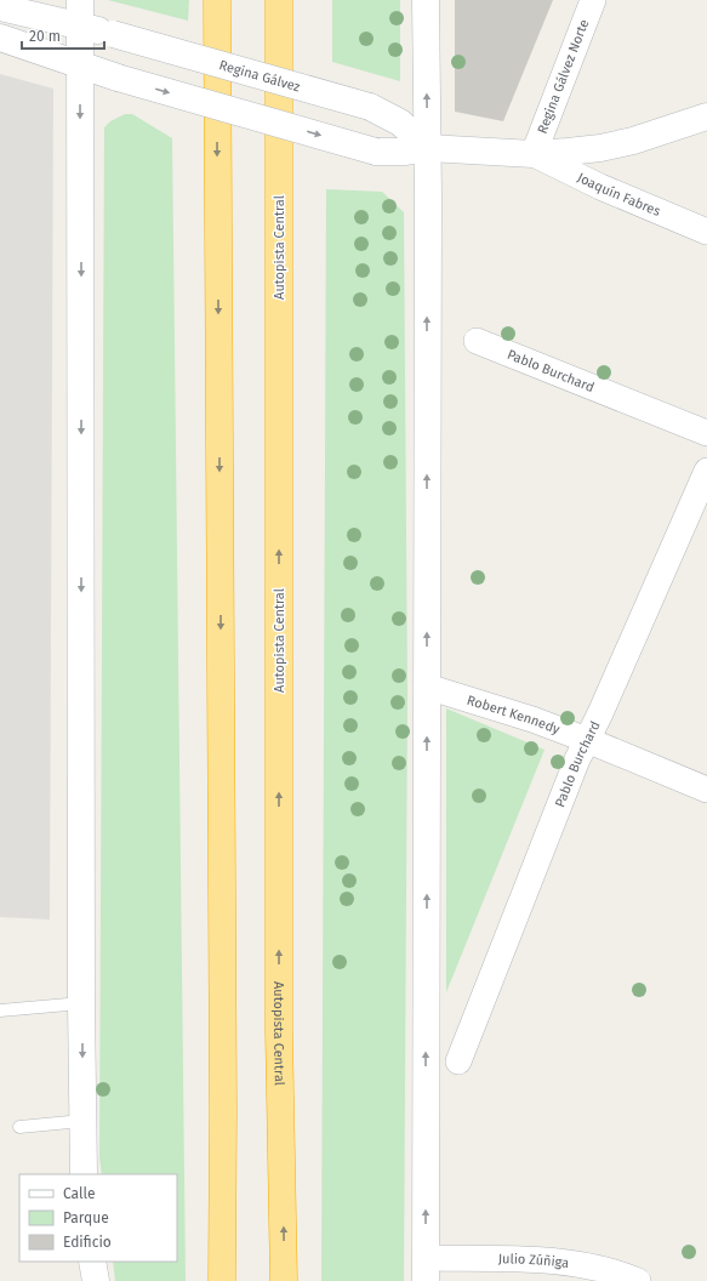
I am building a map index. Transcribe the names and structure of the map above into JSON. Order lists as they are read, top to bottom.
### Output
{
  "streets": {
    "highway": ["Autopista Central"],
    "main road": ["Regina Gálvez"],
    "street": [
      "Regina Gálvez Norte",
      "Joaquín Fabres",
      "Pablo Burchard",
      "Robert Kennedy",
      "Julio Zúñiga"
    ]
  },
  "crossings": [
    ["Regina Gálvez Norte", "Joaquín Fabres"],
    ["Pablo Burchard", "Robert Kennedy"]
  ],
  "legend": ["Calle", "Parque", "Edificio"],
  "scale_bar": "20 m"
}
